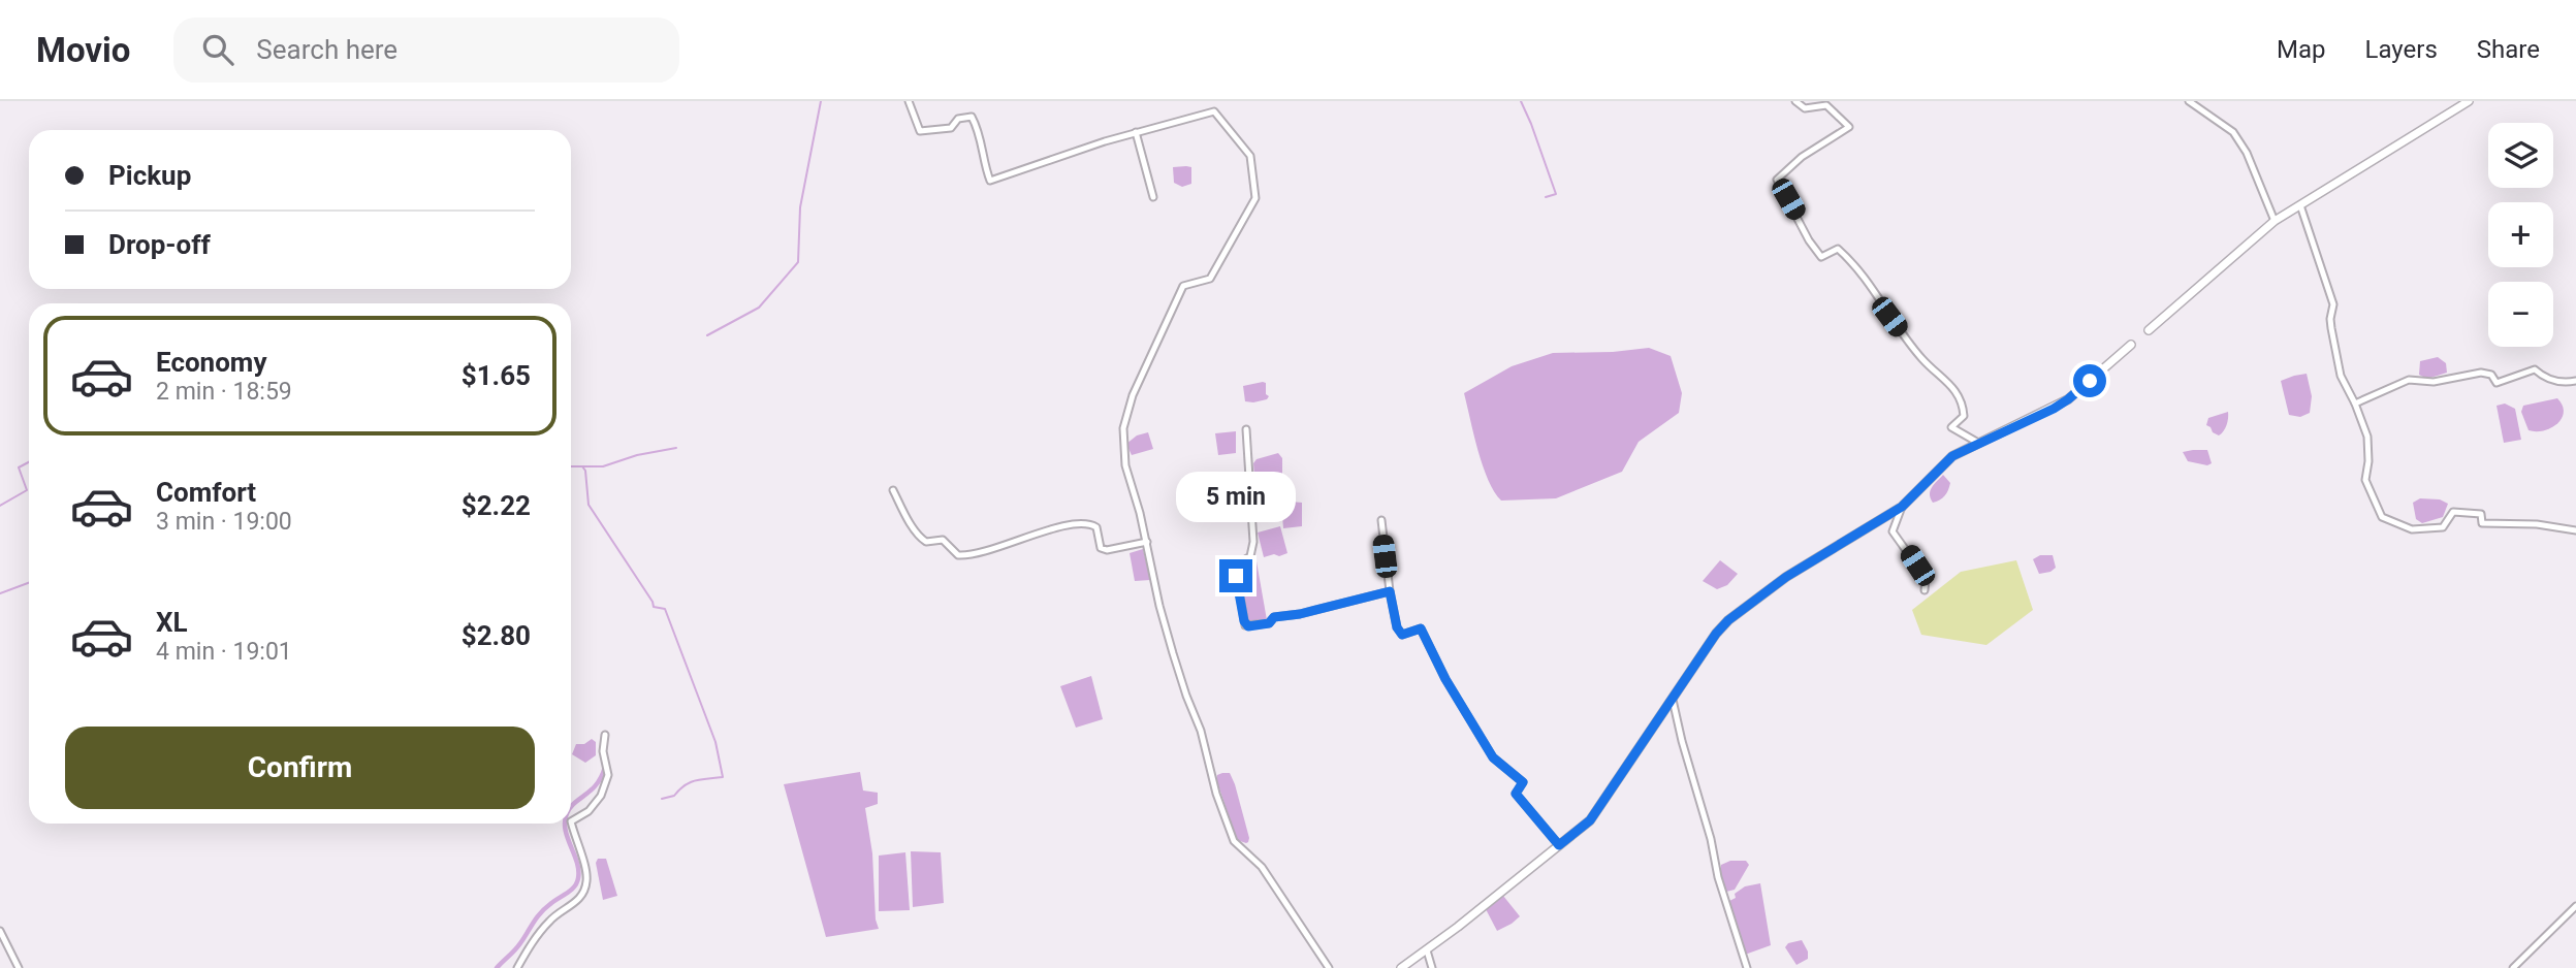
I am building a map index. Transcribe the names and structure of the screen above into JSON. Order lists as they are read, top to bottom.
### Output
{
  "page": {
    "header": "Movio",
    "search": "Search here",
    "nav": ["Map", "Layers", "Share"],
    "map_buttons": ["+", "−"],
    "banner": ["Pickup", "Drop-off"],
    "list": [
      {
        "name": "Economy",
        "note": "2 min · 18:59",
        "value": "$1.65"
      },
      {
        "name": "Comfort",
        "note": "3 min · 19:00",
        "value": "$2.22"
      },
      {
        "name": "XL",
        "note": "4 min · 19:01",
        "value": "$2.80"
      }
    ],
    "bubble": "5 min",
    "buttons": "Confirm"
  }
}
